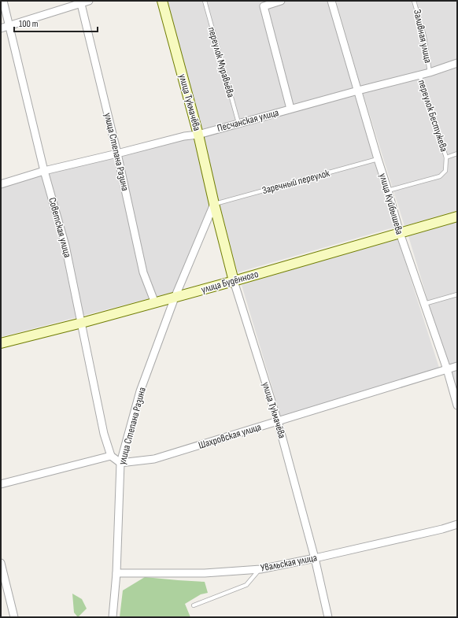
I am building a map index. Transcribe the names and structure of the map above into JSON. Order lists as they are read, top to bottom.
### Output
{
  "streets": {
    "street": [
      "улица Тукмачёва",
      "Песчанская улица",
      "улица Степана Разина",
      "улица Куйбышева",
      "Советская улица",
      "улица Будённого",
      "Шахровская улица",
      "Увальская улица"
    ],
    "lane": [
      "Заливная улица",
      "переулок Муравьёва",
      "переулок Бестужева",
      "Заречный переулок"
    ]
  },
  "crossings": [
    ["Заливная улица", "Песчанская улица"],
    ["переулок Муравьёва", "Песчанская улица"],
    ["улица Тукмачёва", "Песчанская улица"],
    ["улица Тукмачёва", "Заречный переулок"],
    ["улица Тукмачёва", "улица Будённого"],
    ["улица Тукмачёва", "Шахровская улица"],
    ["улица Тукмачёва", "Увальская улица"],
    ["переулок Бестужева", "Песчанская улица"],
    ["переулок Бестужева", "улица Куйбышева"],
    ["Песчанская улица", "улица Степана Разина"],
    ["Песчанская улица", "улица Куйбышева"],
    ["Песчанская улица", "Советская улица"],
    ["улица Степана Разина", "улица Будённого"],
    ["улица Степана Разина", "Шахровская улица"],
    ["улица Степана Разина", "Увальская улица"],
    ["Заречный переулок", "улица Куйбышева"],
    ["улица Куйбышева", "улица Будённого"],
    ["улица Куйбышева", "Шахровская улица"],
    ["Советская улица", "улица Будённого"]
  ],
  "scale_bar": "100 m"
}
